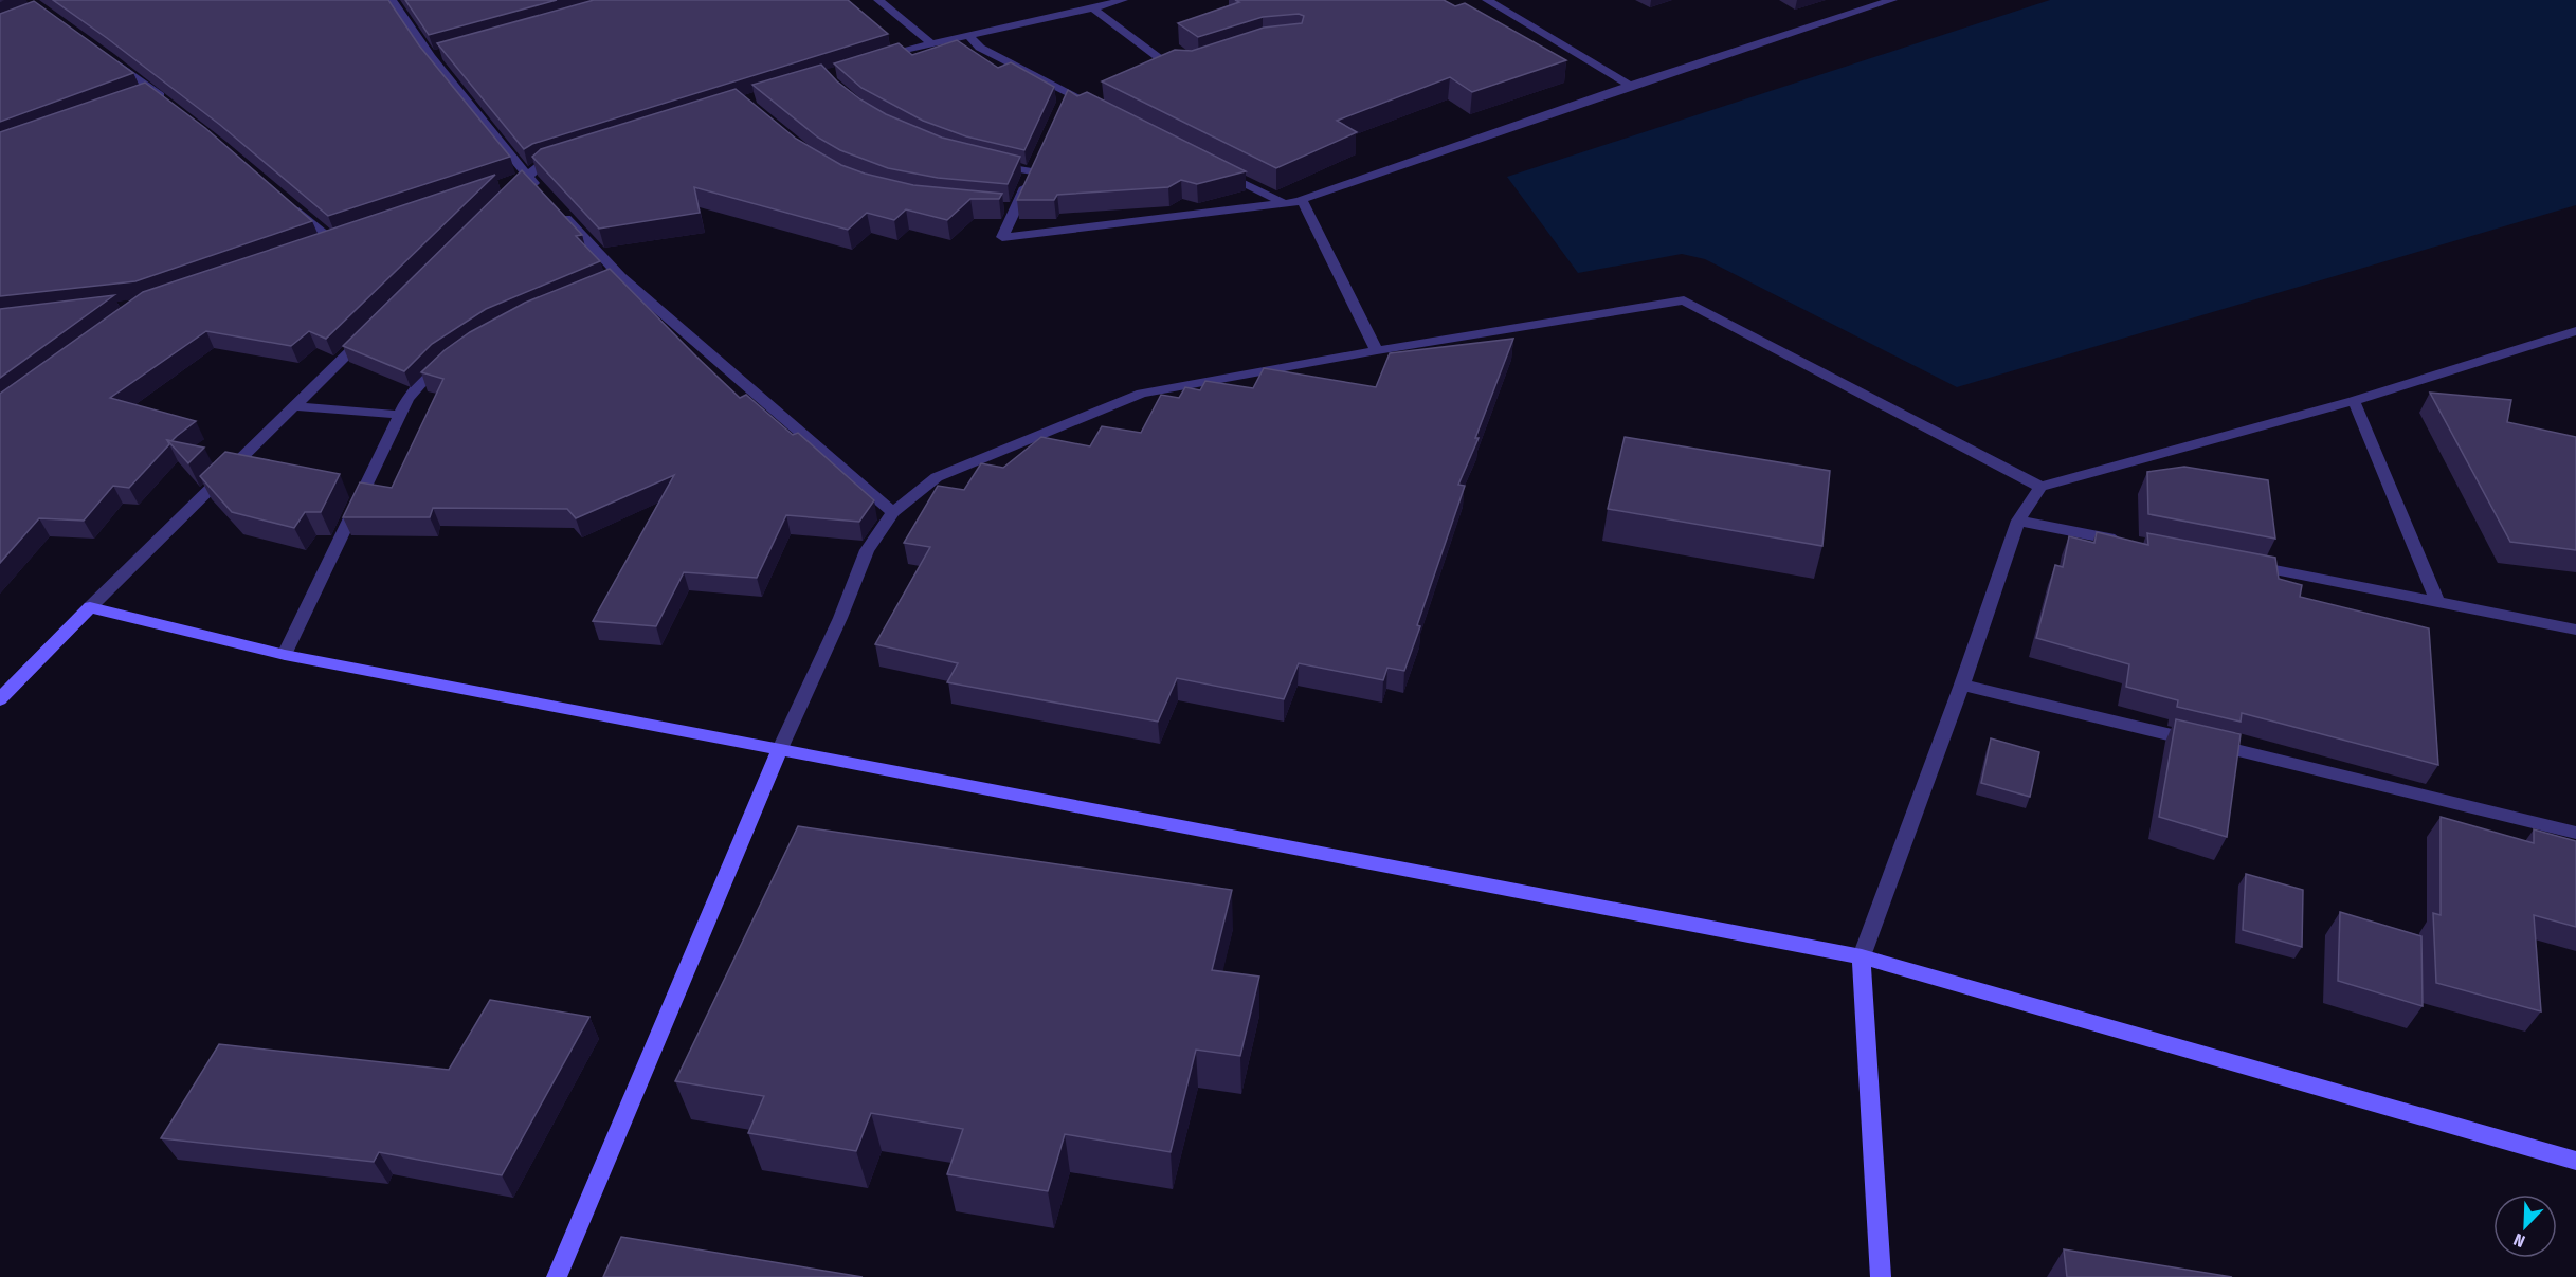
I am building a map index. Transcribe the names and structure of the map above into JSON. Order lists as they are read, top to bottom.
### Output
{
  "north": "bottom left"
}
